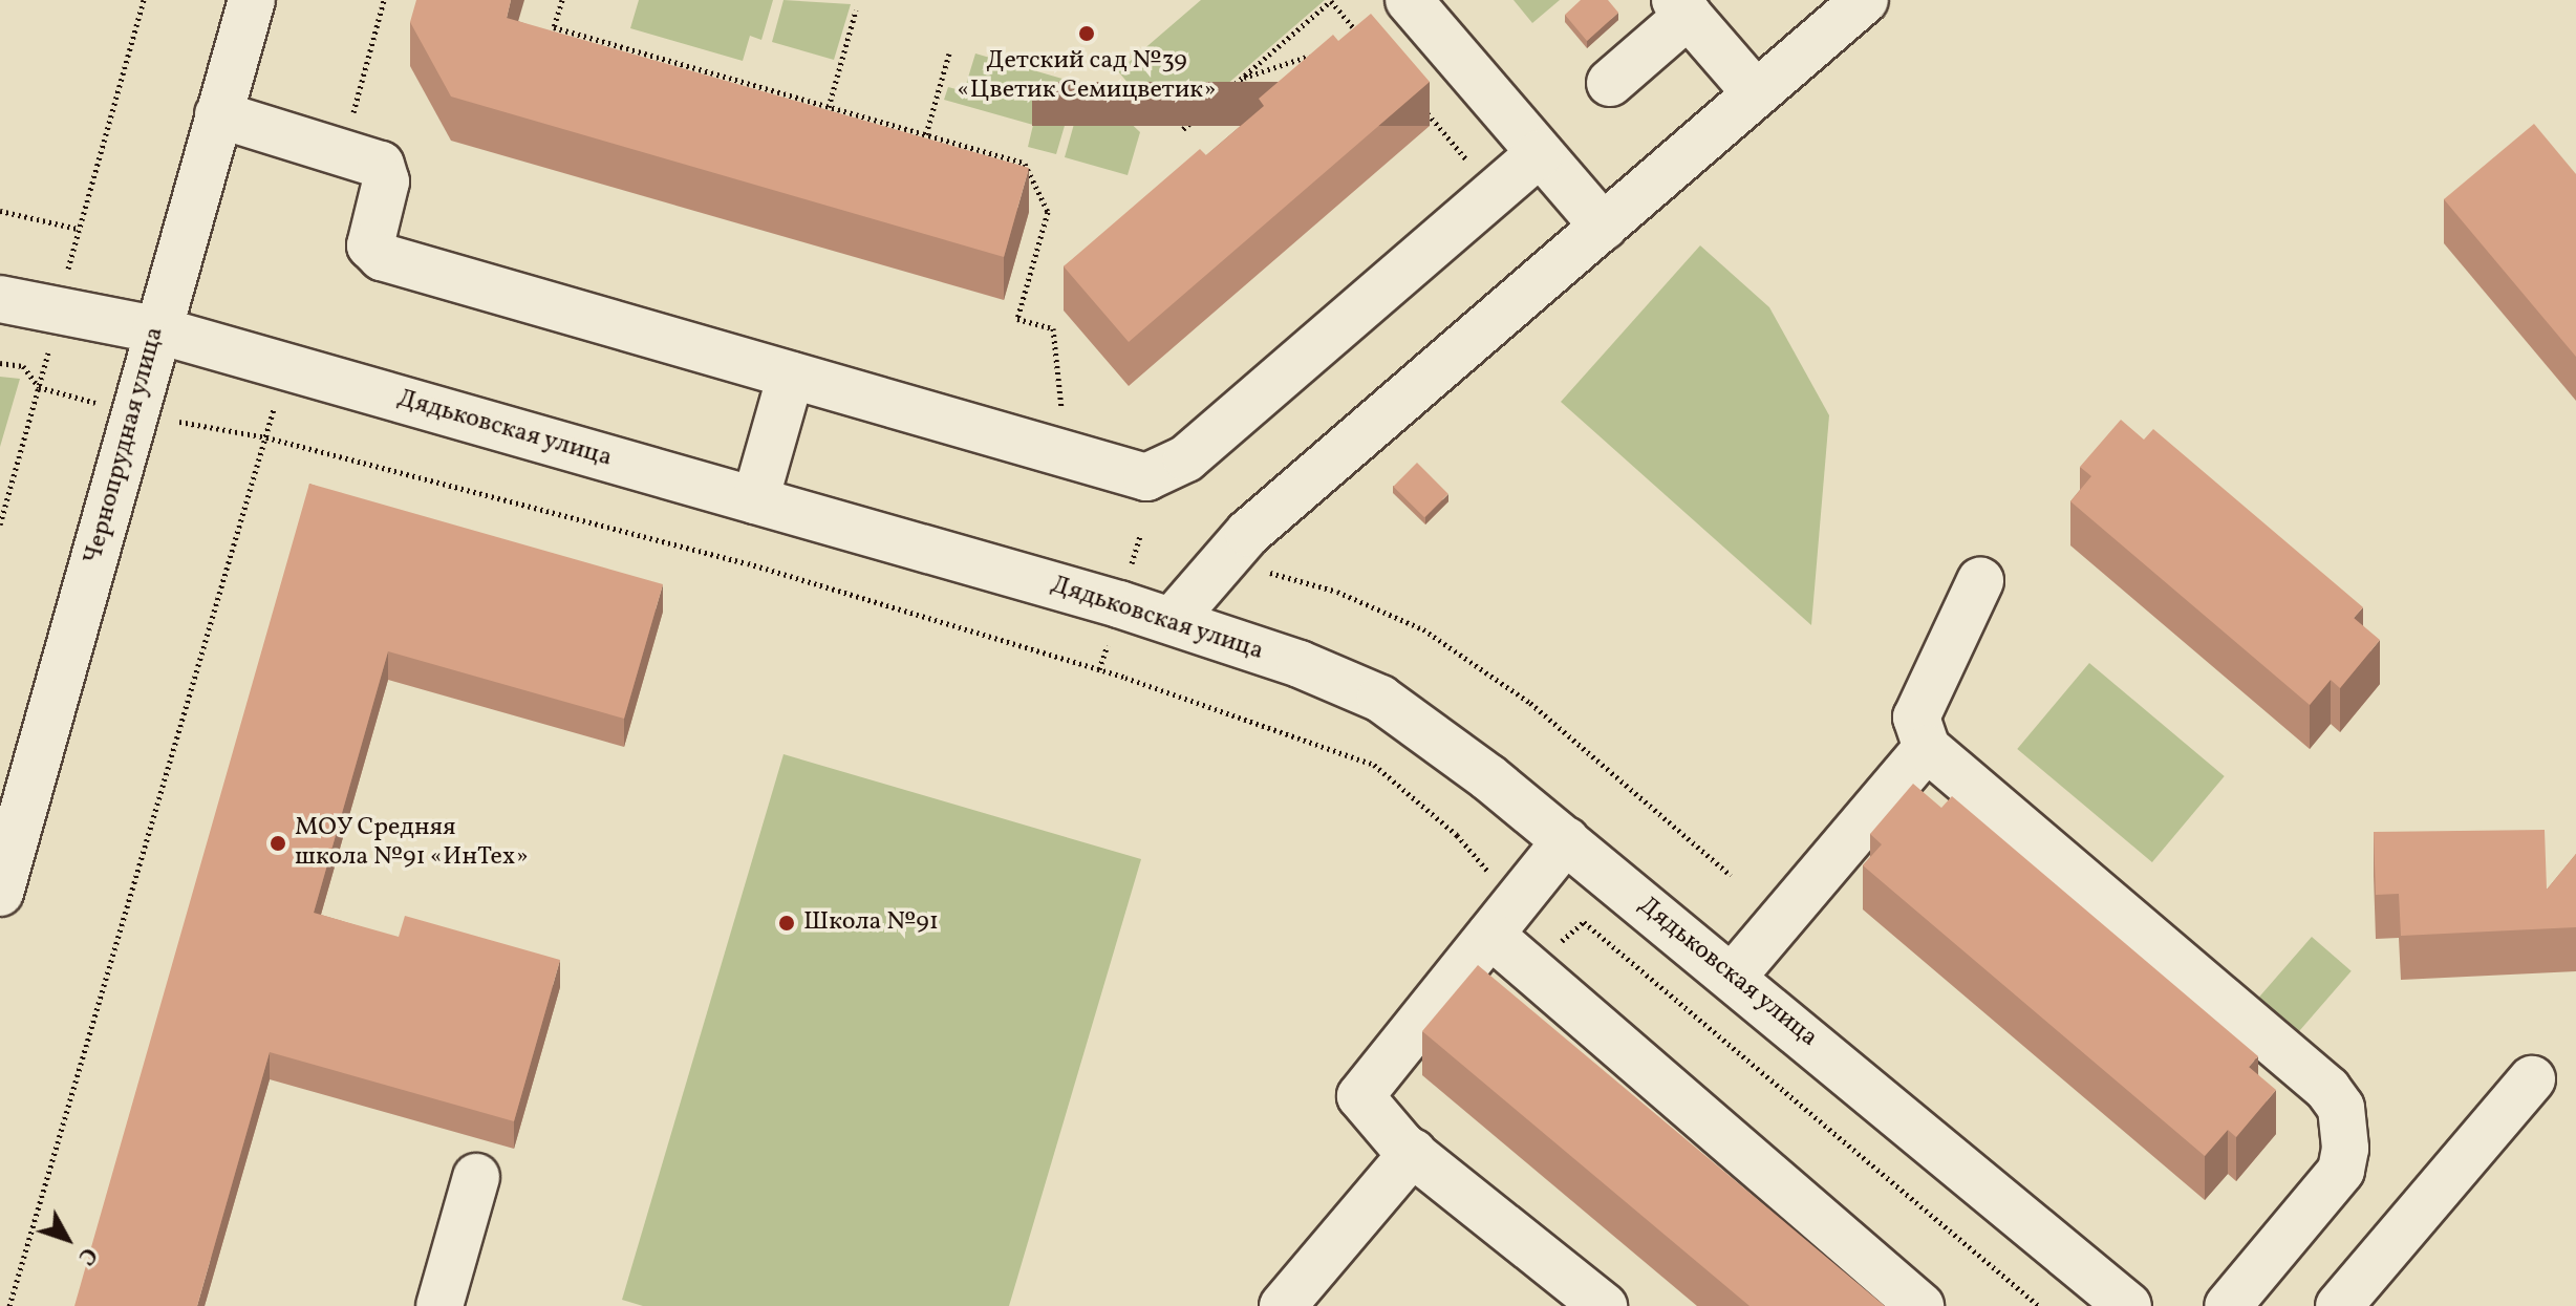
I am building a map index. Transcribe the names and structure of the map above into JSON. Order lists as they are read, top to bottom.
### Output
{
  "streets": {
    "street": ["Дядьковская улица", "Чернопрудная улица"]
  },
  "crossings": [
    ["Дядьковская улица", "Чернопрудная улица"]
  ],
  "places": ["Детский сад №39 «Цветик Семицветик»", "МОУ Средняя школа №91 «ИнТех»", "Школа №91"],
  "north": "bottom right"
}
